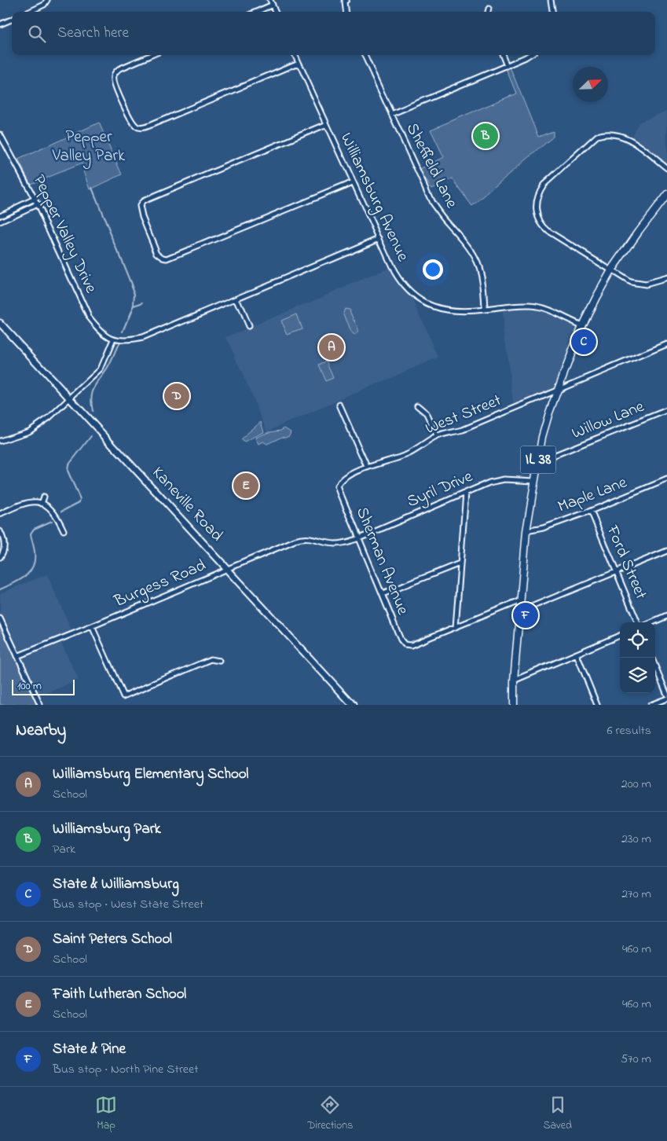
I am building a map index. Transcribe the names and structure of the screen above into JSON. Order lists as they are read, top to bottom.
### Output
{
  "streets": {
    "main road": ["IL 38", "Kaneville Road"],
    "street": [
      "Sheffield Lane",
      "Williamsburg Avenue",
      "Pepper Valley Drive",
      "West Street",
      "Willow Lane",
      "Syril Drive",
      "Maple Lane",
      "Sherman Avenue",
      "Ford Street",
      "Burgess Road"
    ]
  },
  "crossings": [
    ["Sheffield Lane", "Williamsburg Avenue"],
    ["Williamsburg Avenue", "IL 38"],
    ["West Street", "IL 38"],
    ["West Street", "Sherman Avenue"],
    ["Willow Lane", "IL 38"],
    ["IL 38", "Syril Drive"],
    ["IL 38", "Maple Lane"],
    ["Syril Drive", "Sherman Avenue"],
    ["Syril Drive", "Burgess Road"],
    ["Maple Lane", "Ford Street"],
    ["Kaneville Road", "Burgess Road"],
    ["Sherman Avenue", "Burgess Road"]
  ],
  "parks": ["Pepper Valley Park"],
  "scale_bar": "100 m",
  "north": "top right",
  "page": {
    "search": "Search here",
    "pins": [
      "B",
      "C",
      "A",
      "D",
      "E",
      "F"
    ],
    "scale": "100 m",
    "heading": ["Nearby", "6 results"],
    "list": [
      {
        "mark": "A",
        "name": "Williamsburg Elementary School",
        "note": "School",
        "value": "200 m"
      },
      {
        "mark": "B",
        "name": "Williamsburg Park",
        "note": "Park",
        "value": "230 m"
      },
      {
        "mark": "C",
        "name": "State & Williamsburg",
        "note": "Bus stop · West State Street",
        "value": "270 m"
      },
      {
        "mark": "D",
        "name": "Saint Peters School",
        "note": "School",
        "value": "460 m"
      },
      {
        "mark": "E",
        "name": "Faith Lutheran School",
        "note": "School",
        "value": "460 m"
      },
      {
        "mark": "F",
        "name": "State & Pine",
        "note": "Bus stop · North Pine Street",
        "value": "570 m"
      }
    ],
    "nav": ["Map", "Directions", "Saved"]
  }
}
